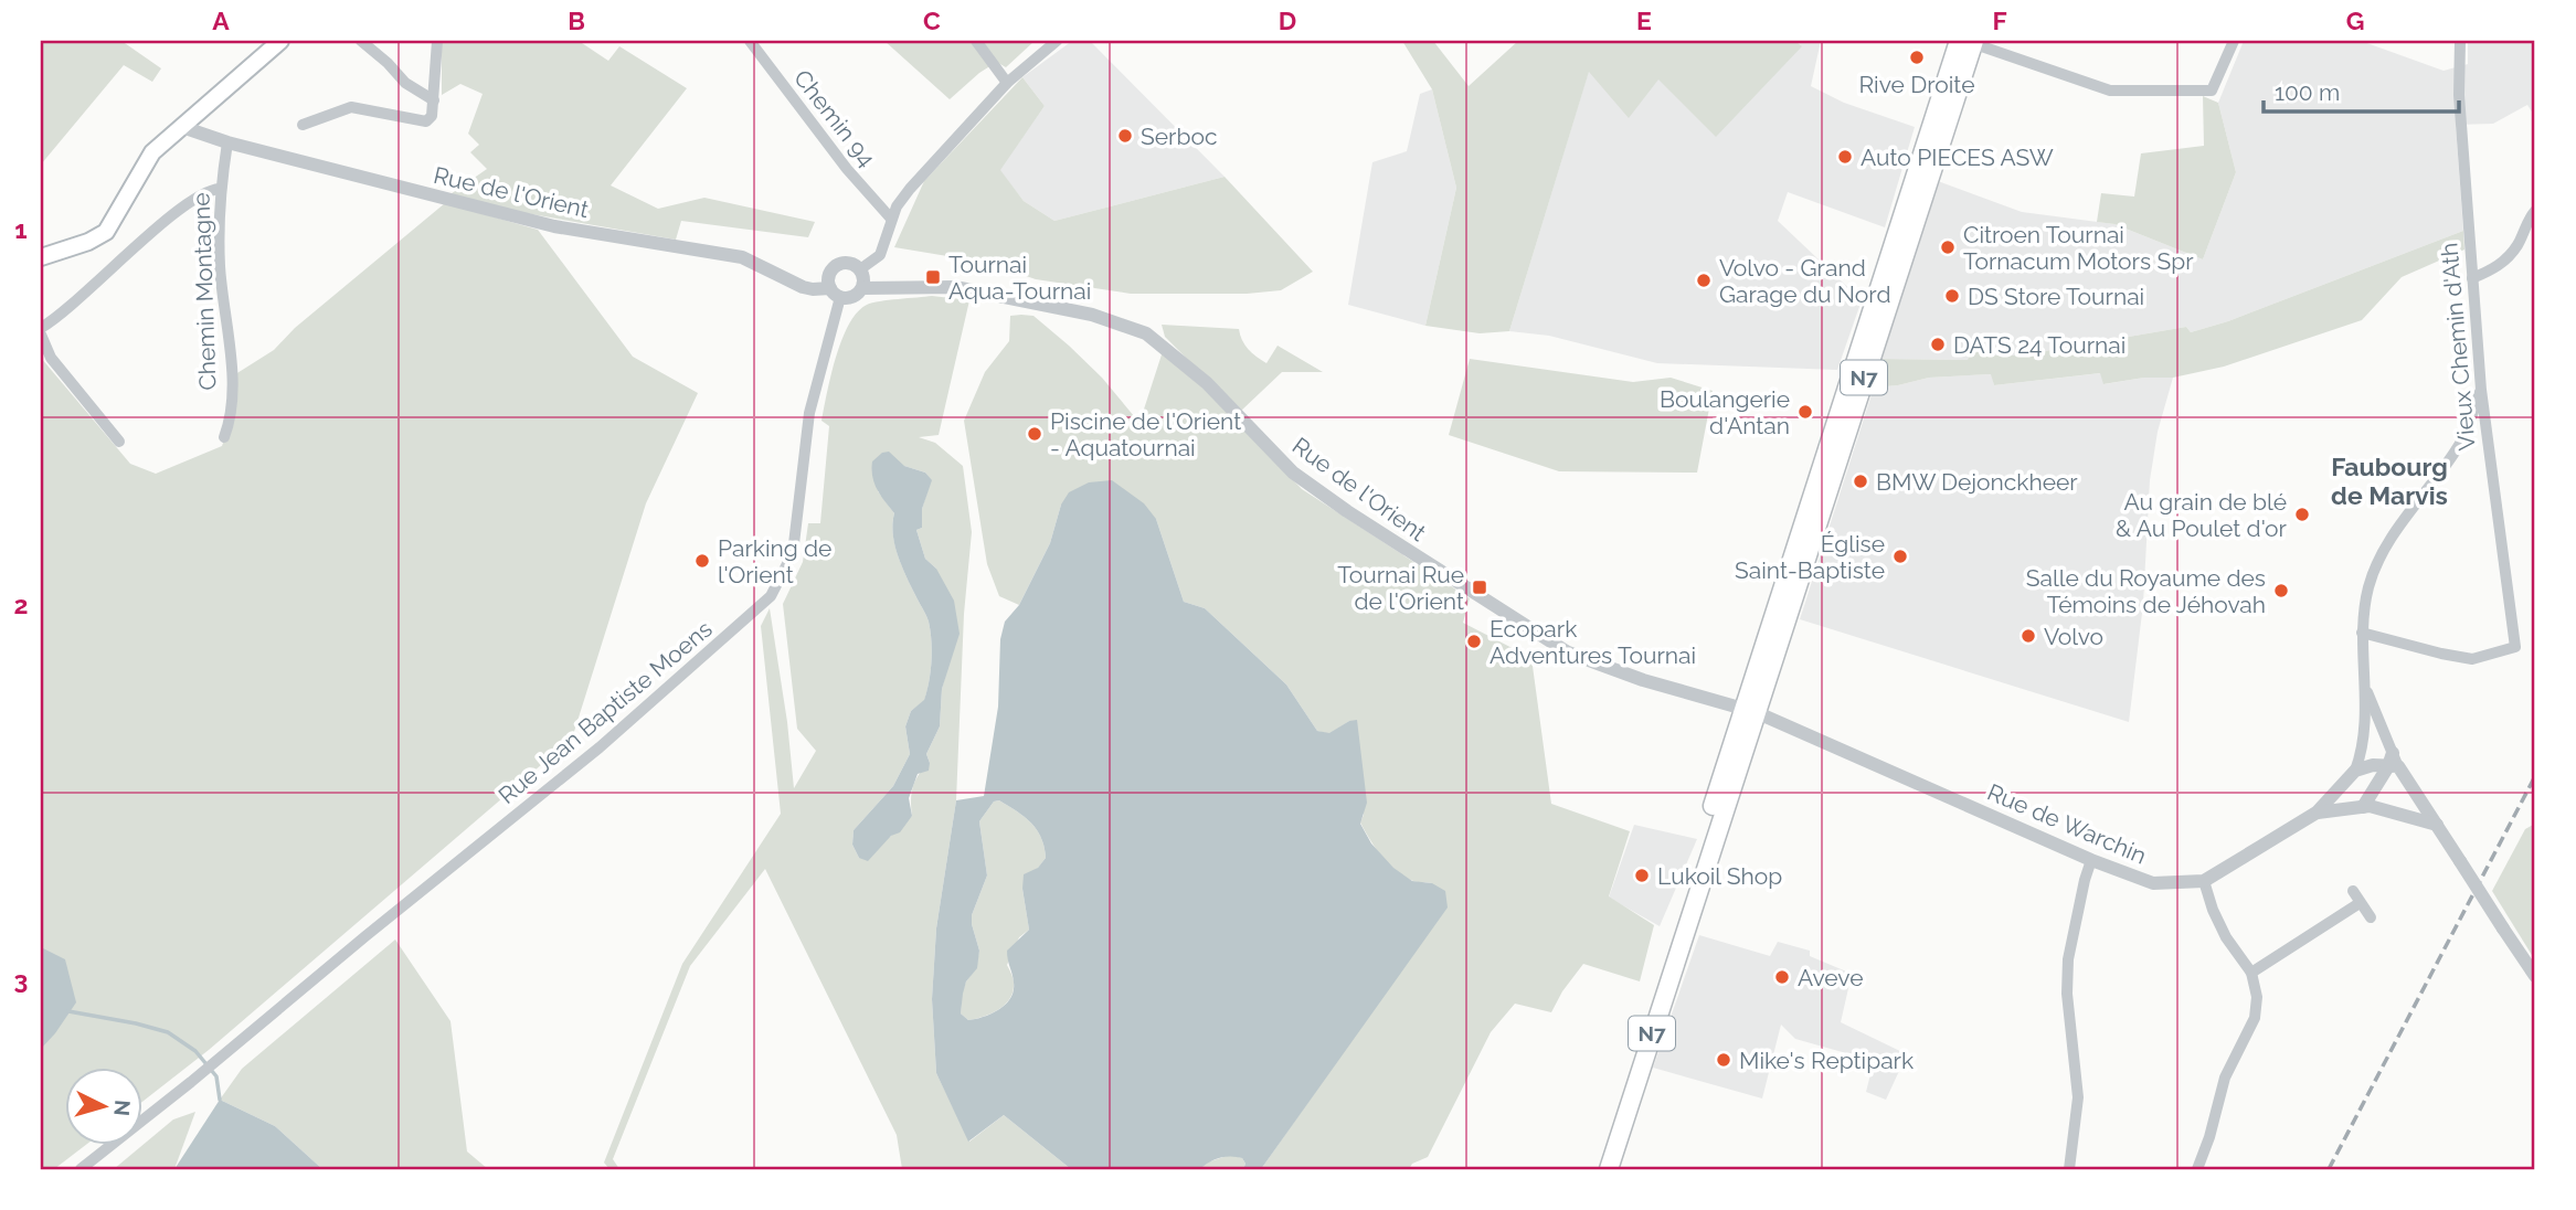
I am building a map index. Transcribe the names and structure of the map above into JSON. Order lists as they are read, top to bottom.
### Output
{
  "streets": {
    "main road": ["N7"],
    "street": [
      "Chemin 94",
      "Rue de l'Orient",
      "Chemin Montagne",
      "Vieux Chemin d'Ath",
      "Rue Jean Baptiste Moens",
      "Rue de Warchin"
    ]
  },
  "crossings": [
    ["Rue de l'Orient", "Chemin Montagne"],
    ["Rue de l'Orient", "N7"],
    ["Rue de l'Orient", "Rue Jean Baptiste Moens"],
    ["Rue de l'Orient", "Rue de Warchin"],
    ["N7", "Rue de Warchin"]
  ],
  "districts": ["Faubourg de Marvis"],
  "places": {
    "other": [
      "Rive Droite",
      "Serboc",
      "Auto PIECES ASW",
      "Citroen Tournai Tornacum Motors Spr",
      "Volvo - Grand Garage du Nord",
      "DS Store Tournai",
      "DATS 24 Tournai",
      "Boulangerie d'Antan",
      "Piscine de l'Orient - Aquatournai",
      "BMW Dejonckheer",
      "Au grain de blé & Au Poulet d'or",
      "Église Saint-Baptiste",
      "Parking de l'Orient",
      "Salle du Royaume des Témoins de Jéhovah",
      "Volvo",
      "Ecopark Adventures Tournai",
      "Lukoil Shop",
      "Aveve",
      "Mike's Reptipark"
    ],
    "transit": ["Tournai Aqua-Tournai", "Tournai Rue de l'Orient"]
  },
  "scale_bar": "100 m",
  "north": "right",
  "grid": {
    "columns": [
      "A",
      "B",
      "C",
      "D",
      "E",
      "F",
      "G"
    ],
    "rows": ["1", "2", "3"]
  }
}
